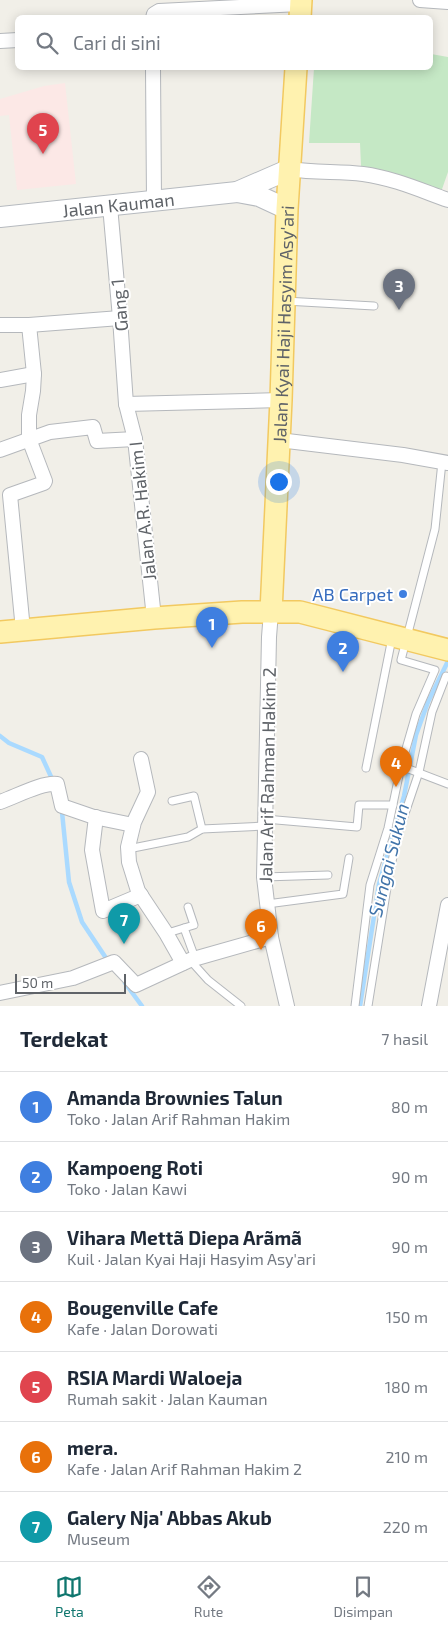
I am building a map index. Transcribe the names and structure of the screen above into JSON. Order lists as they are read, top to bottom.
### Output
{
  "streets": {
    "main road": ["Jalan Kauman", "Jalan Kyai Haji Hasyim Asy'ari"],
    "street": ["Gang 1", "Jalan A.R. Hakim I", "Jalan Arif Rahman Hakim 2"]
  },
  "crossings": [
    ["Jalan Kauman", "Gang 1"],
    ["Jalan Kauman", "Jalan Kyai Haji Hasyim Asy'ari"],
    ["Gang 1", "Jalan A.R. Hakim I"],
    ["Jalan Kyai Haji Hasyim Asy'ari", "Jalan Arif Rahman Hakim 2"]
  ],
  "water": ["Sungai Sukun"],
  "places": ["AB Carpet"],
  "scale_bar": "50 m",
  "page": {
    "search": "Cari di sini",
    "pins": [
      "5",
      "3",
      "1",
      "2",
      "4",
      "7",
      "6"
    ],
    "scale": "50 m",
    "heading": ["Terdekat", "7 hasil"],
    "list": [
      {
        "mark": "1",
        "name": "Amanda Brownies Talun",
        "note": "Toko · Jalan Arif Rahman Hakim",
        "value": "80 m"
      },
      {
        "mark": "2",
        "name": "Kampoeng Roti",
        "note": "Toko · Jalan Kawi",
        "value": "90 m"
      },
      {
        "mark": "3",
        "name": "Vihara Mettã Diepa Arãmã",
        "note": "Kuil · Jalan Kyai Haji Hasyim Asy'ari",
        "value": "90 m"
      },
      {
        "mark": "4",
        "name": "Bougenville Cafe",
        "note": "Kafe · Jalan Dorowati",
        "value": "150 m"
      },
      {
        "mark": "5",
        "name": "RSIA Mardi Waloeja",
        "note": "Rumah sakit · Jalan Kauman",
        "value": "180 m"
      },
      {
        "mark": "6",
        "name": "mera.",
        "note": "Kafe · Jalan Arif Rahman Hakim 2",
        "value": "210 m"
      },
      {
        "mark": "7",
        "name": "Galery Nja' Abbas Akub",
        "note": "Museum",
        "value": "220 m"
      }
    ],
    "nav": ["Peta", "Rute", "Disimpan"]
  }
}
